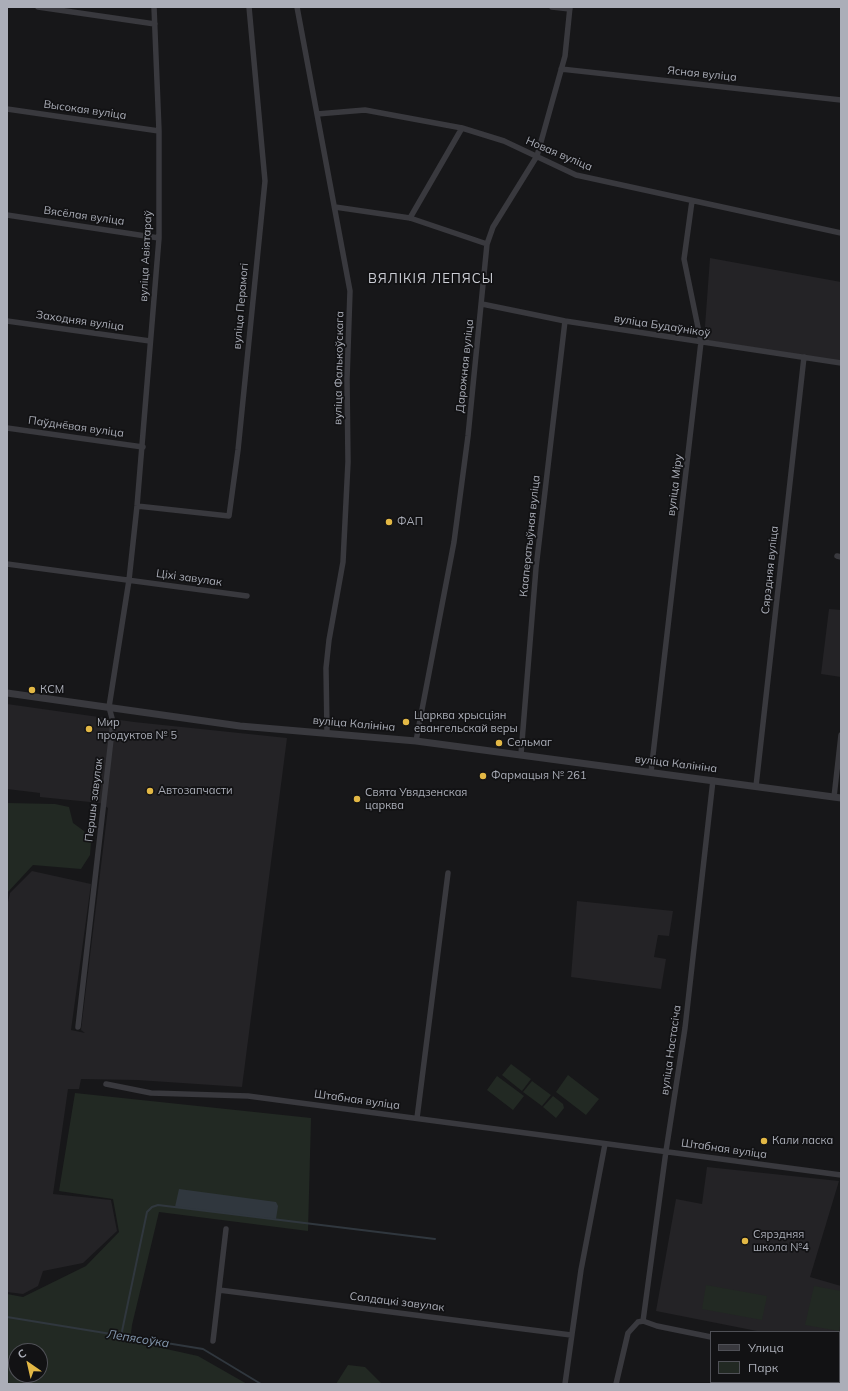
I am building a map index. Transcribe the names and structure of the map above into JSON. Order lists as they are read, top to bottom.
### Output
{
  "streets": {
    "street": [
      "Ясная вуліца",
      "Высокая вуліца",
      "Новая вуліца",
      "Вясёлая вуліца",
      "вуліца Авіятараў",
      "вуліца Перамогі",
      "Заходняя вуліца",
      "вуліца Будаўнікоў",
      "Дарожная вуліца",
      "вуліца Фалькоўскага",
      "Паўднёвая вуліца",
      "вуліца Міру",
      "Кааператыўная вуліца",
      "Сярэдняя вуліца",
      "Ціхі завулак",
      "вуліца Калініна",
      "Першы завулак",
      "вуліца Настасіча",
      "Штабная вуліца",
      "Салдацкі завулак"
    ]
  },
  "crossings": [
    ["Ясная вуліца", "Дарожная вуліца"],
    ["Высокая вуліца", "вуліца Авіятараў"],
    ["Новая вуліца", "Дарожная вуліца"],
    ["Новая вуліца", "вуліца Фалькоўскага"],
    ["Новая вуліца", "вуліца Міру"],
    ["Вясёлая вуліца", "вуліца Авіятараў"],
    ["вуліца Авіятараў", "вуліца Перамогі"],
    ["вуліца Авіятараў", "Заходняя вуліца"],
    ["вуліца Авіятараў", "Паўднёвая вуліца"],
    ["вуліца Авіятараў", "Першы завулак"],
    ["вуліца Перамогі", "Першы завулак"],
    ["вуліца Будаўнікоў", "Дарожная вуліца"],
    ["вуліца Будаўнікоў", "вуліца Міру"],
    ["вуліца Будаўнікоў", "Кааператыўная вуліца"],
    ["вуліца Будаўнікоў", "Сярэдняя вуліца"],
    ["Дарожная вуліца", "вуліца Калініна"],
    ["вуліца Фалькоўскага", "вуліца Калініна"],
    ["вуліца Міру", "вуліца Калініна"],
    ["Кааператыўная вуліца", "вуліца Калініна"],
    ["Сярэдняя вуліца", "вуліца Калініна"],
    ["Ціхі завулак", "Першы завулак"],
    ["вуліца Калініна", "Першы завулак"],
    ["вуліца Калініна", "вуліца Настасіча"],
    ["вуліца Настасіча", "Штабная вуліца"]
  ],
  "districts": ["ВЯЛІКІЯ ЛЕПЯСЫ"],
  "water": ["Лепясоўка"],
  "places": [
    "ФАП",
    "КСМ",
    "Царква хрысціян евангельскай веры",
    "Мир продуктов № 5",
    "Сельмаг",
    "Фармацыя № 261",
    "Автозапчасти",
    "Свята Увядзенская царква",
    "Кали ласка",
    "Сярэдняя школа №4"
  ],
  "legend": ["Улица", "Парк"],
  "north": "top left"
}
